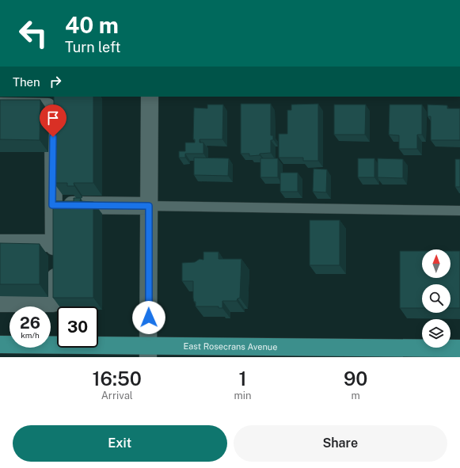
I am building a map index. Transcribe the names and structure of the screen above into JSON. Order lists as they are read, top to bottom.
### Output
{
  "streets": {
    "main road": ["East Rosecrans Avenue"]
  },
  "north": "top",
  "page": {
    "turn": ["40 m", "Turn left"],
    "then": "Then",
    "speed": "26 km/h",
    "limit": "30",
    "eta": [
      "16:50",
      "Arrival",
      "1",
      "min",
      "90",
      "m"
    ],
    "buttons": ["Exit", "Share"]
  }
}
